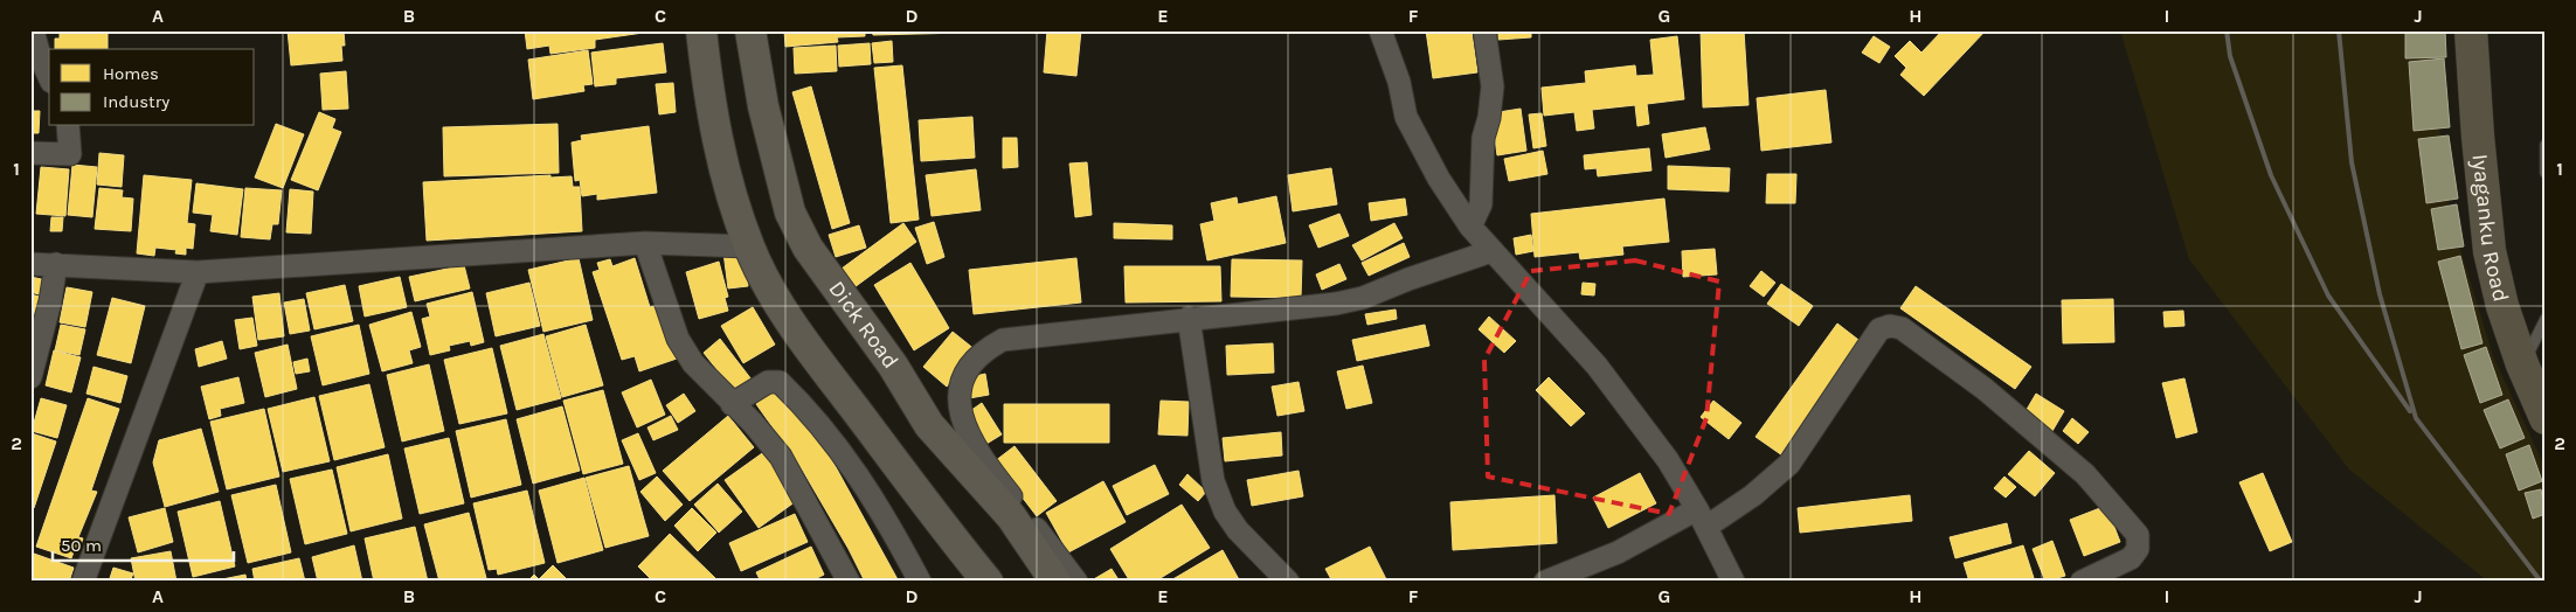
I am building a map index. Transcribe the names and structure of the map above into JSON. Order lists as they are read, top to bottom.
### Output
{
  "streets": {
    "highway": ["Iyaganku Road"],
    "main road": ["Dick Road"]
  },
  "legend": ["Homes", "Industry"],
  "scale_bar": "50 m",
  "grid": {
    "columns": [
      "A",
      "B",
      "C",
      "D",
      "E",
      "F",
      "G",
      "H",
      "I",
      "J"
    ],
    "rows": ["1", "2"]
  }
}
